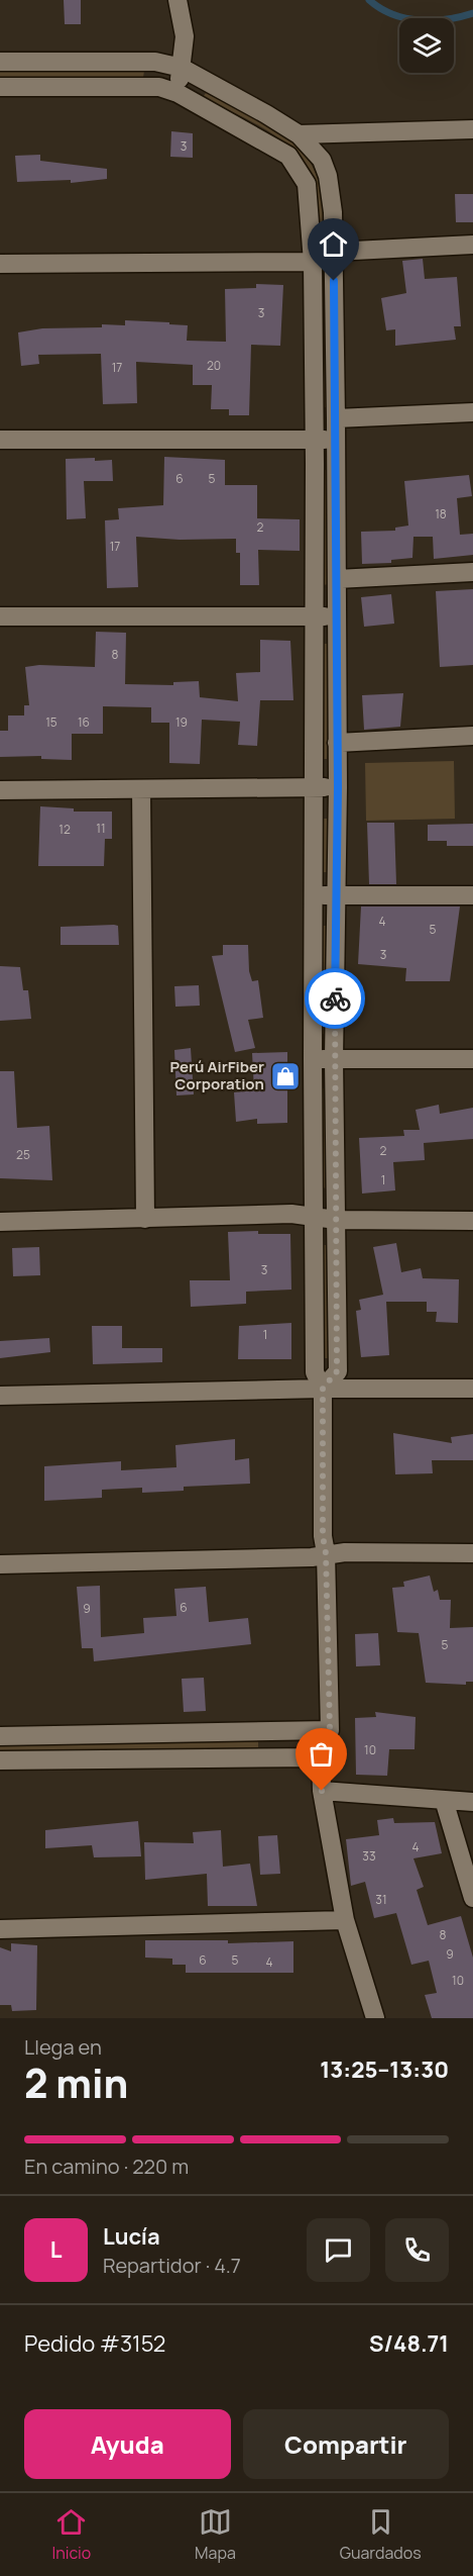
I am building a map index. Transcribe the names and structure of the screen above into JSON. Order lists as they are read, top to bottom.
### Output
{
  "places": {
    "shop": ["Perú AirFiber Corporation"]
  },
  "house_numbers": [
    "3",
    "3",
    "20",
    "17",
    "6",
    "5",
    "18",
    "2",
    "17",
    "8",
    "15",
    "16",
    "19",
    "11",
    "12",
    "4",
    "5",
    "3",
    "2",
    "25",
    "1",
    "3",
    "1",
    "6",
    "9",
    "5",
    "10",
    "4",
    "33",
    "31",
    "8",
    "9",
    "6",
    "5",
    "4",
    "10"
  ],
  "page": {
    "heading": ["2 min", "Llega en", "13:25–13:30"],
    "panel": [
      "Lucía",
      "Repartidor · 4.7",
      "Pedido #3152",
      "S/48.71"
    ],
    "bar": "En camino · 220 m",
    "round": "L",
    "buttons": ["Ayuda", "Compartir"],
    "tabs": ["Inicio", "Mapa", "Guardados"]
  }
}
